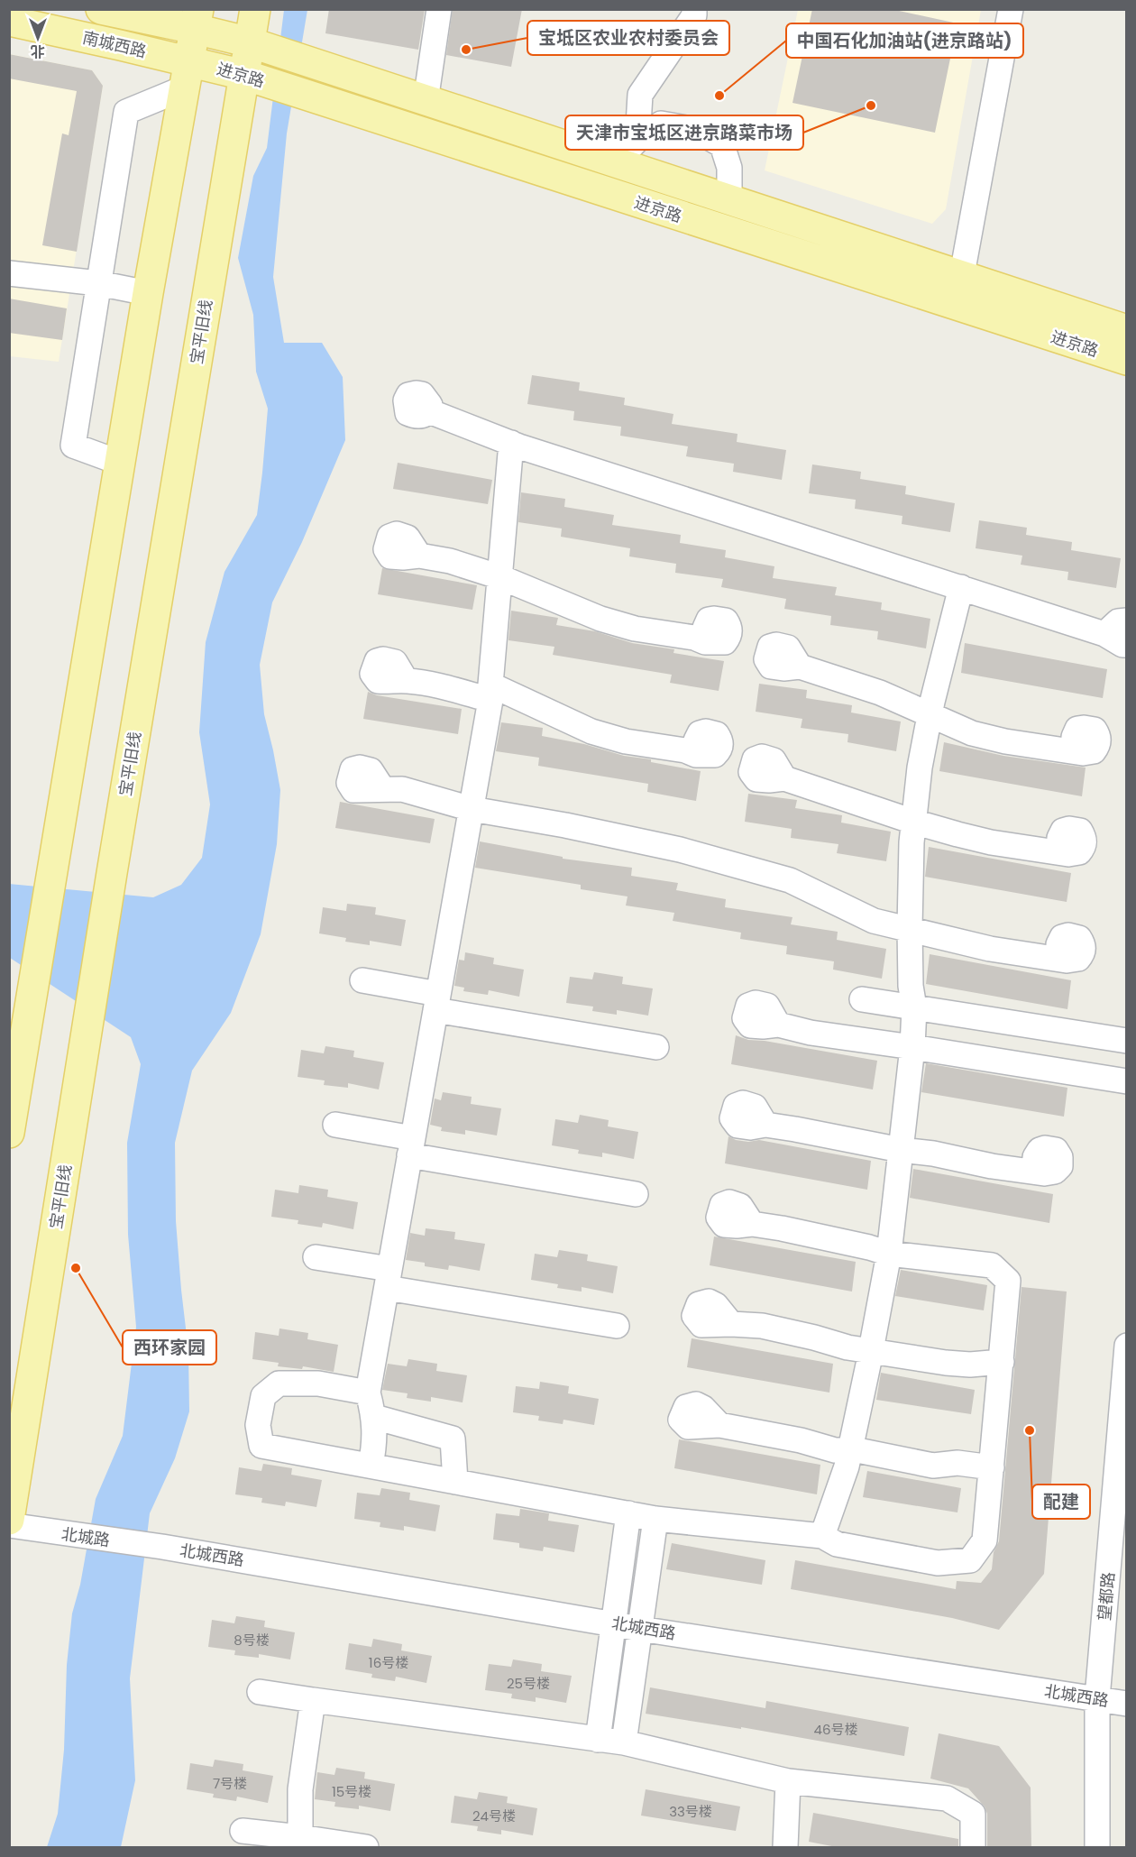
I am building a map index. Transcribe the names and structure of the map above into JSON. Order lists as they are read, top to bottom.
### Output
{
  "streets": {
    "main road": ["南城西路", "进京路", "宝平旧线"],
    "street": ["北城路", "北城西路", "望都路"]
  },
  "crossings": [
    ["南城西路", "进京路"],
    ["南城西路", "宝平旧线"],
    ["进京路", "宝平旧线"],
    ["北城路", "北城西路"],
    ["北城西路", "望都路"]
  ],
  "places": [
    "宝坻区农业农村委员会",
    "中国石化加油站(进京路站)",
    "天津市宝坻区进京路菜市场",
    "西环家园",
    "配建"
  ],
  "house_numbers": [
    "8号楼",
    "16号楼",
    "25号楼",
    "46号楼",
    "7号楼",
    "15号楼",
    "33号楼",
    "24号楼"
  ],
  "north": "bottom"
}
